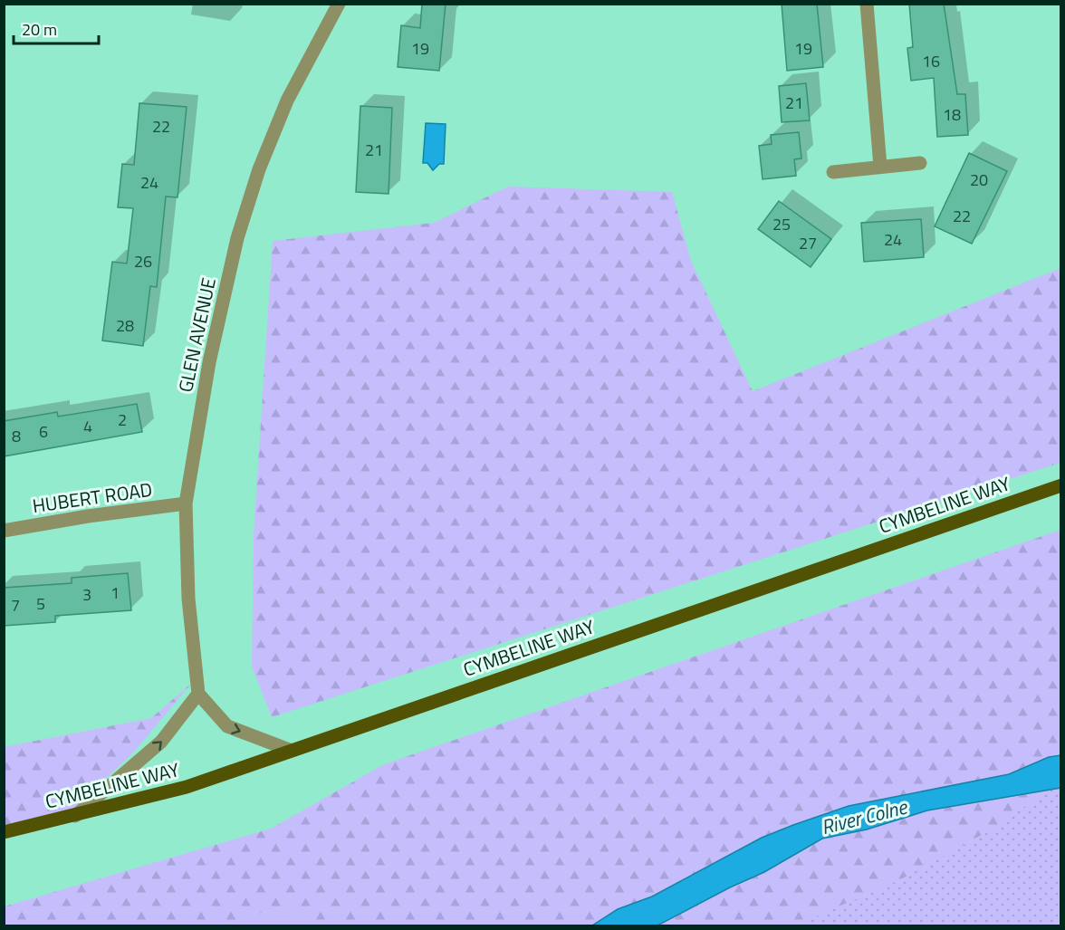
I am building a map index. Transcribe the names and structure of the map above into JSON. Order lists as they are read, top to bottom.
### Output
{
  "streets": {
    "main road": ["CYMBELINE WAY"],
    "street": ["GLEN AVENUE", "HUBERT ROAD"]
  },
  "crossings": [
    ["GLEN AVENUE", "HUBERT ROAD"]
  ],
  "water": ["River Colne"],
  "house_numbers": [
    "19",
    "19",
    "16",
    "21",
    "18",
    "22",
    "21",
    "20",
    "24",
    "22",
    "25",
    "24",
    "27",
    "26",
    "28",
    "2",
    "4",
    "6",
    "8",
    "1",
    "3",
    "5",
    "7"
  ],
  "scale_bar": "20 m"
}
